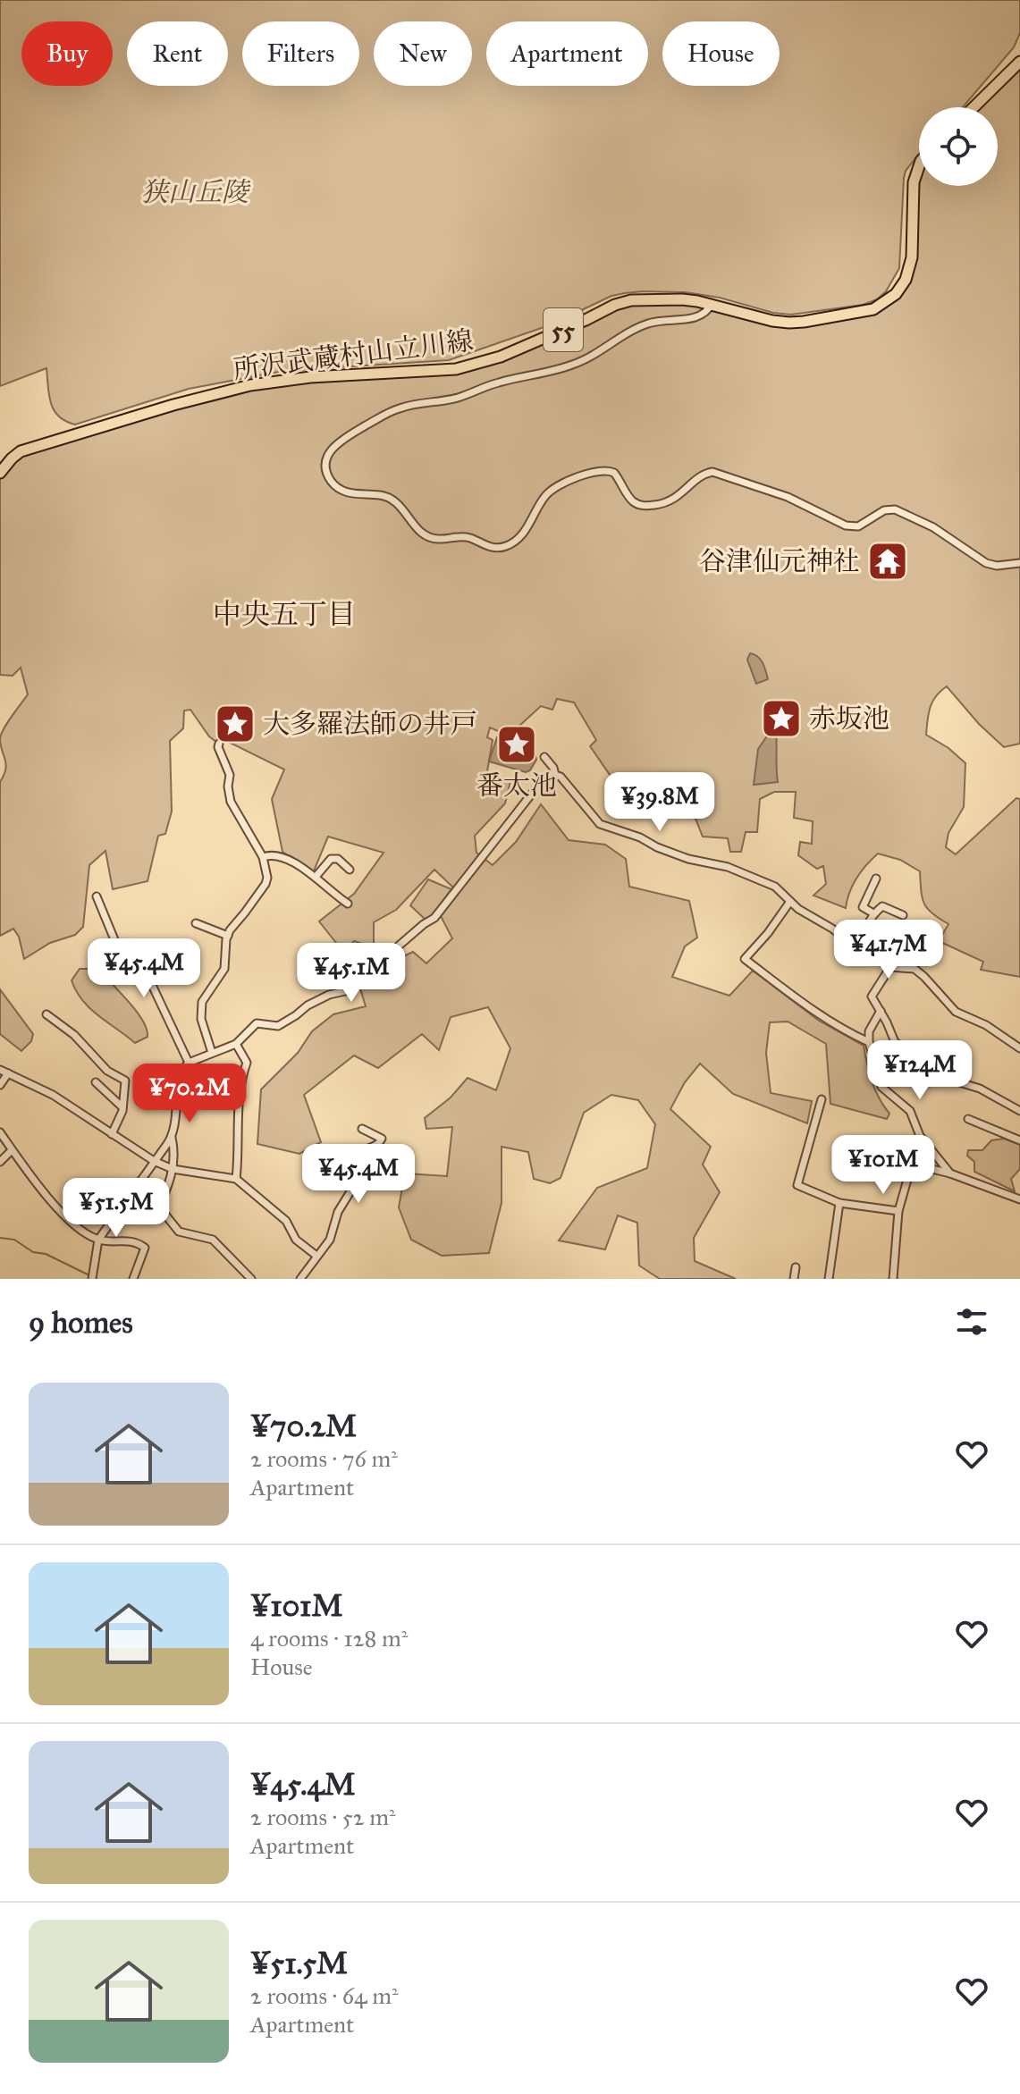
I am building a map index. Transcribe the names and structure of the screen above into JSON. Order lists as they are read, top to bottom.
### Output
{
  "streets": {
    "main road": ["55", "所沢武蔵村山立川線"]
  },
  "districts": ["中央五丁目"],
  "parks": ["狭山丘陵"],
  "places": {
    "temple": ["谷津仙元神社"],
    "place": ["赤坂池", "大多羅法師の井戸", "番太池"]
  },
  "page": {
    "chip": [
      "Buy",
      "Rent",
      "Filters",
      "New",
      "Apartment",
      "House"
    ],
    "price": [
      "¥39.8M",
      "¥41.7M",
      "¥45.4M",
      "¥45.1M",
      "¥124M",
      "¥70.2M",
      "¥101M",
      "¥45.4M",
      "¥51.5M"
    ],
    "heading": "9 homes",
    "list": [
      {
        "name": "¥70.2M",
        "note": "2 rooms · 76 m² · Apartment"
      },
      {
        "name": "¥101M",
        "note": "4 rooms · 128 m² · House"
      },
      {
        "name": "¥45.4M",
        "note": "2 rooms · 52 m² · Apartment"
      },
      {
        "name": "¥51.5M",
        "note": "2 rooms · 64 m² · Apartment"
      }
    ]
  }
}
